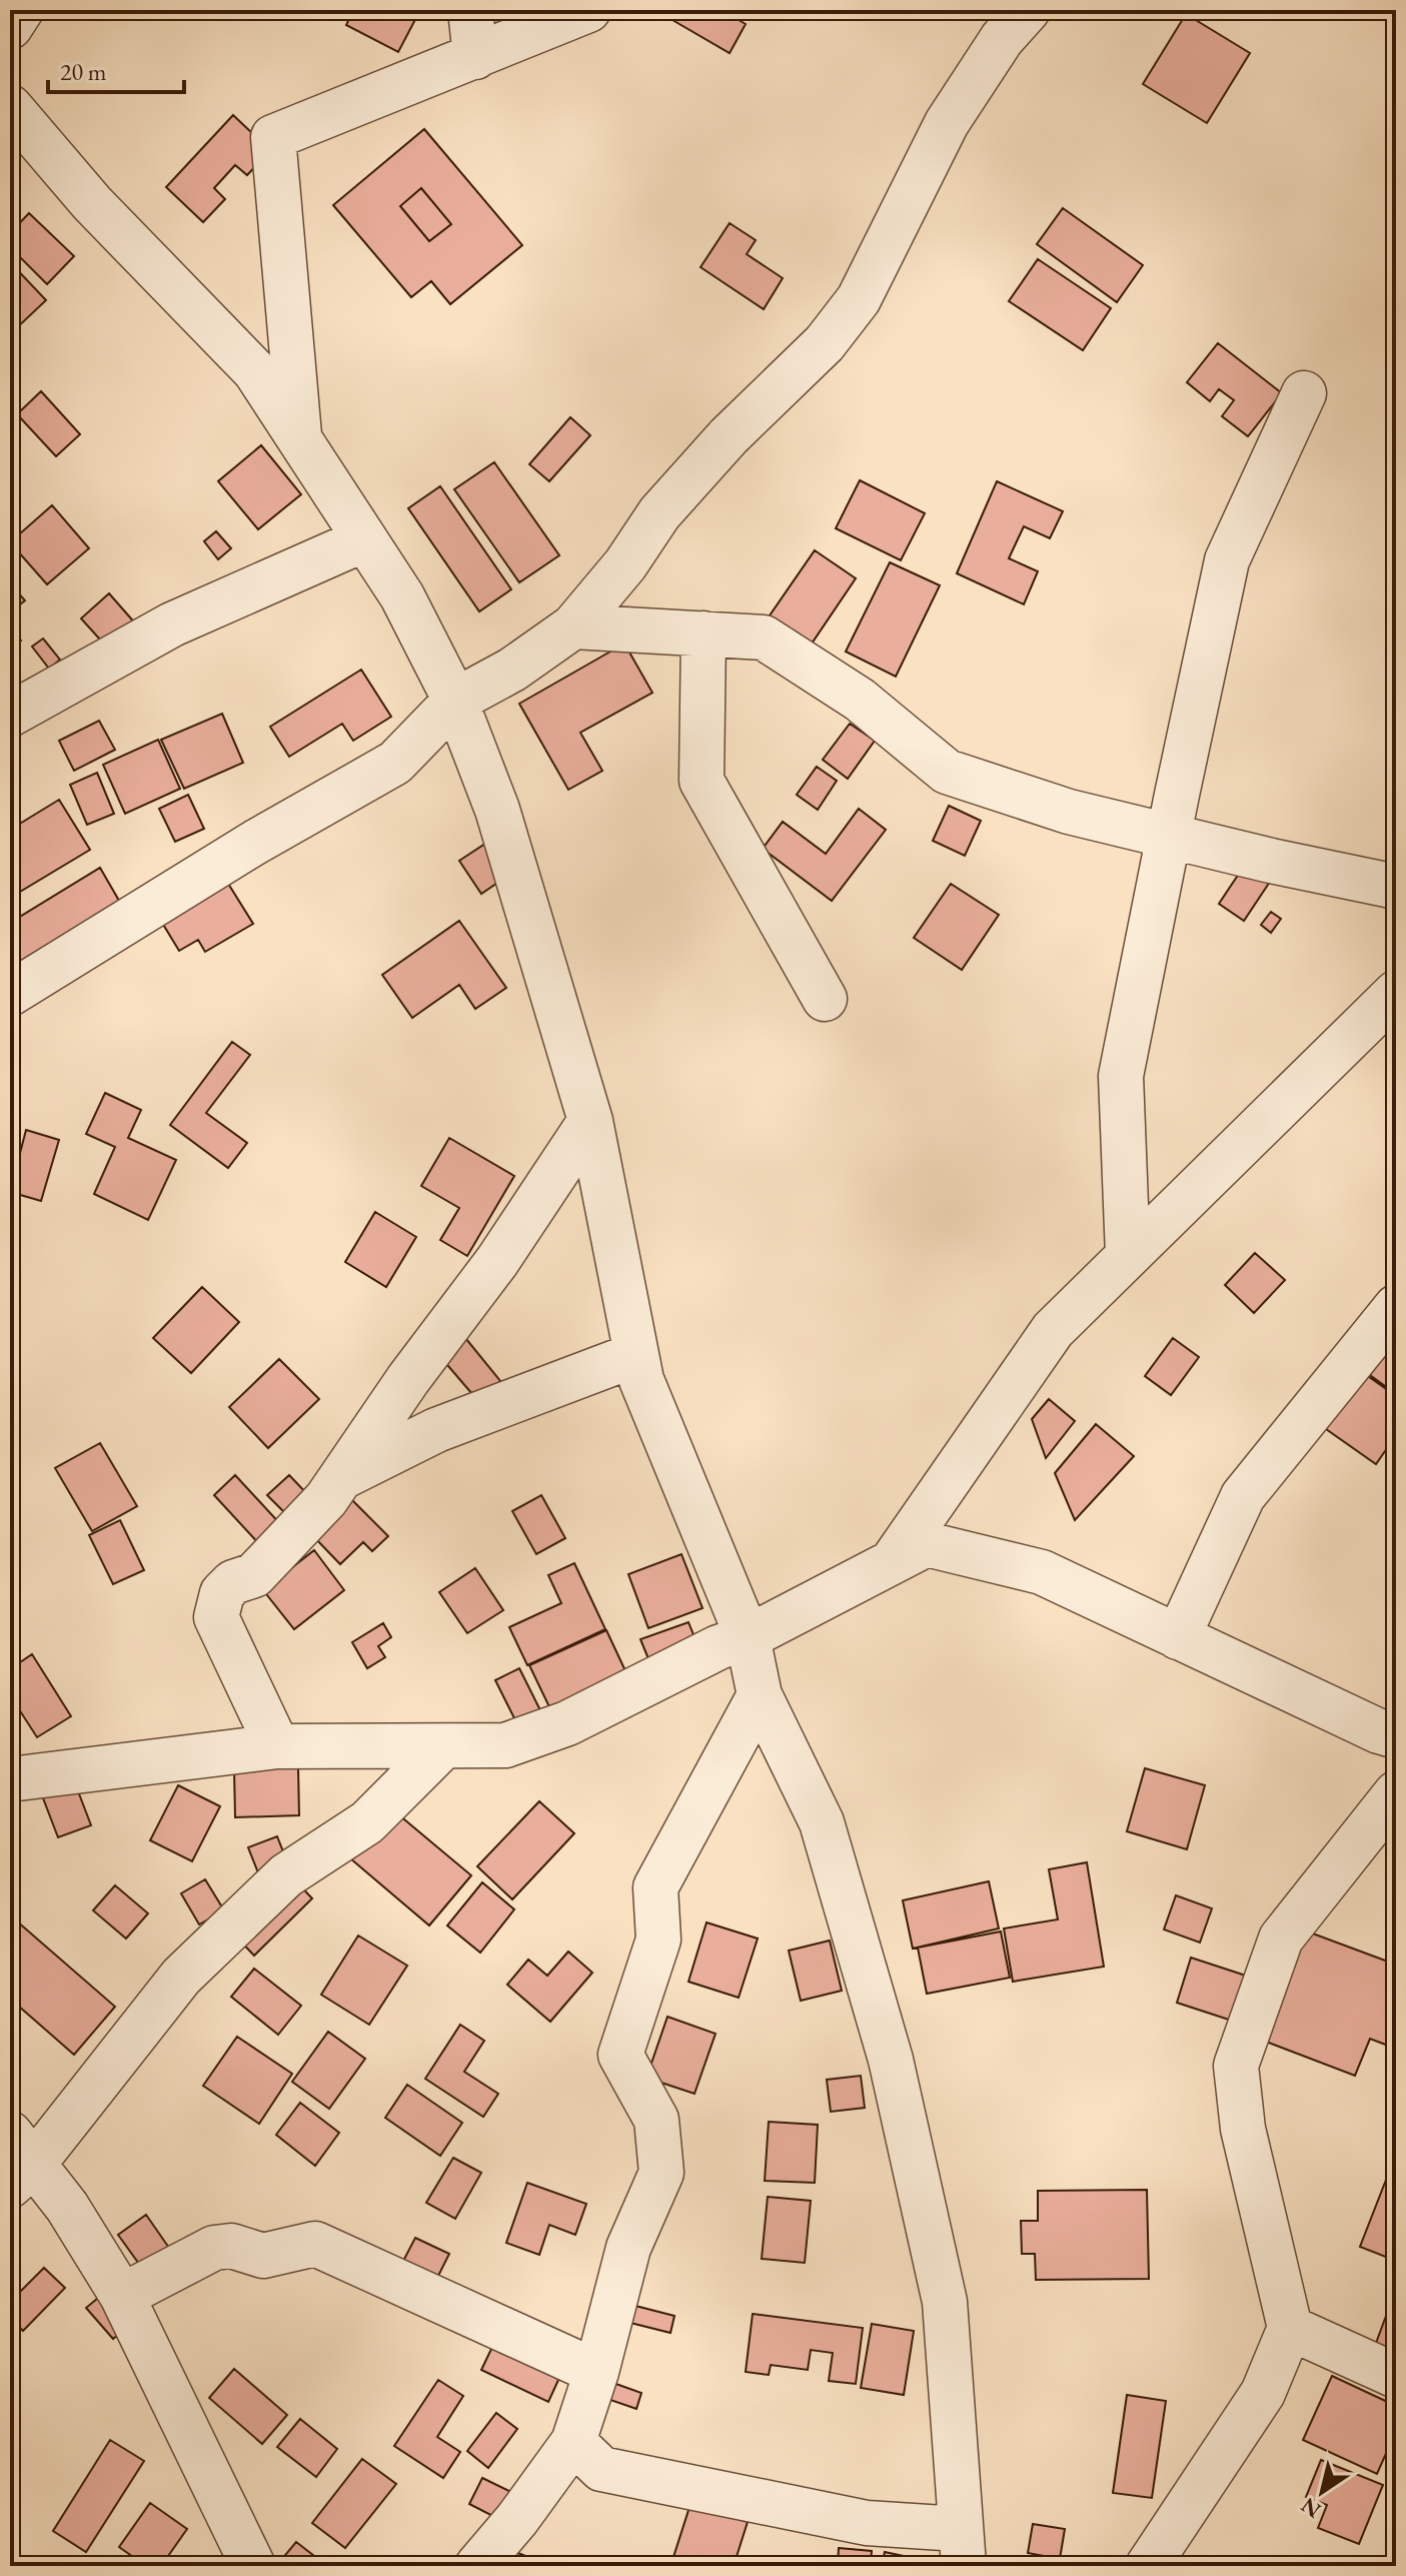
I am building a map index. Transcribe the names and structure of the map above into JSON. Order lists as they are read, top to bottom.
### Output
{
  "scale_bar": "20 m",
  "north": "bottom left"
}
